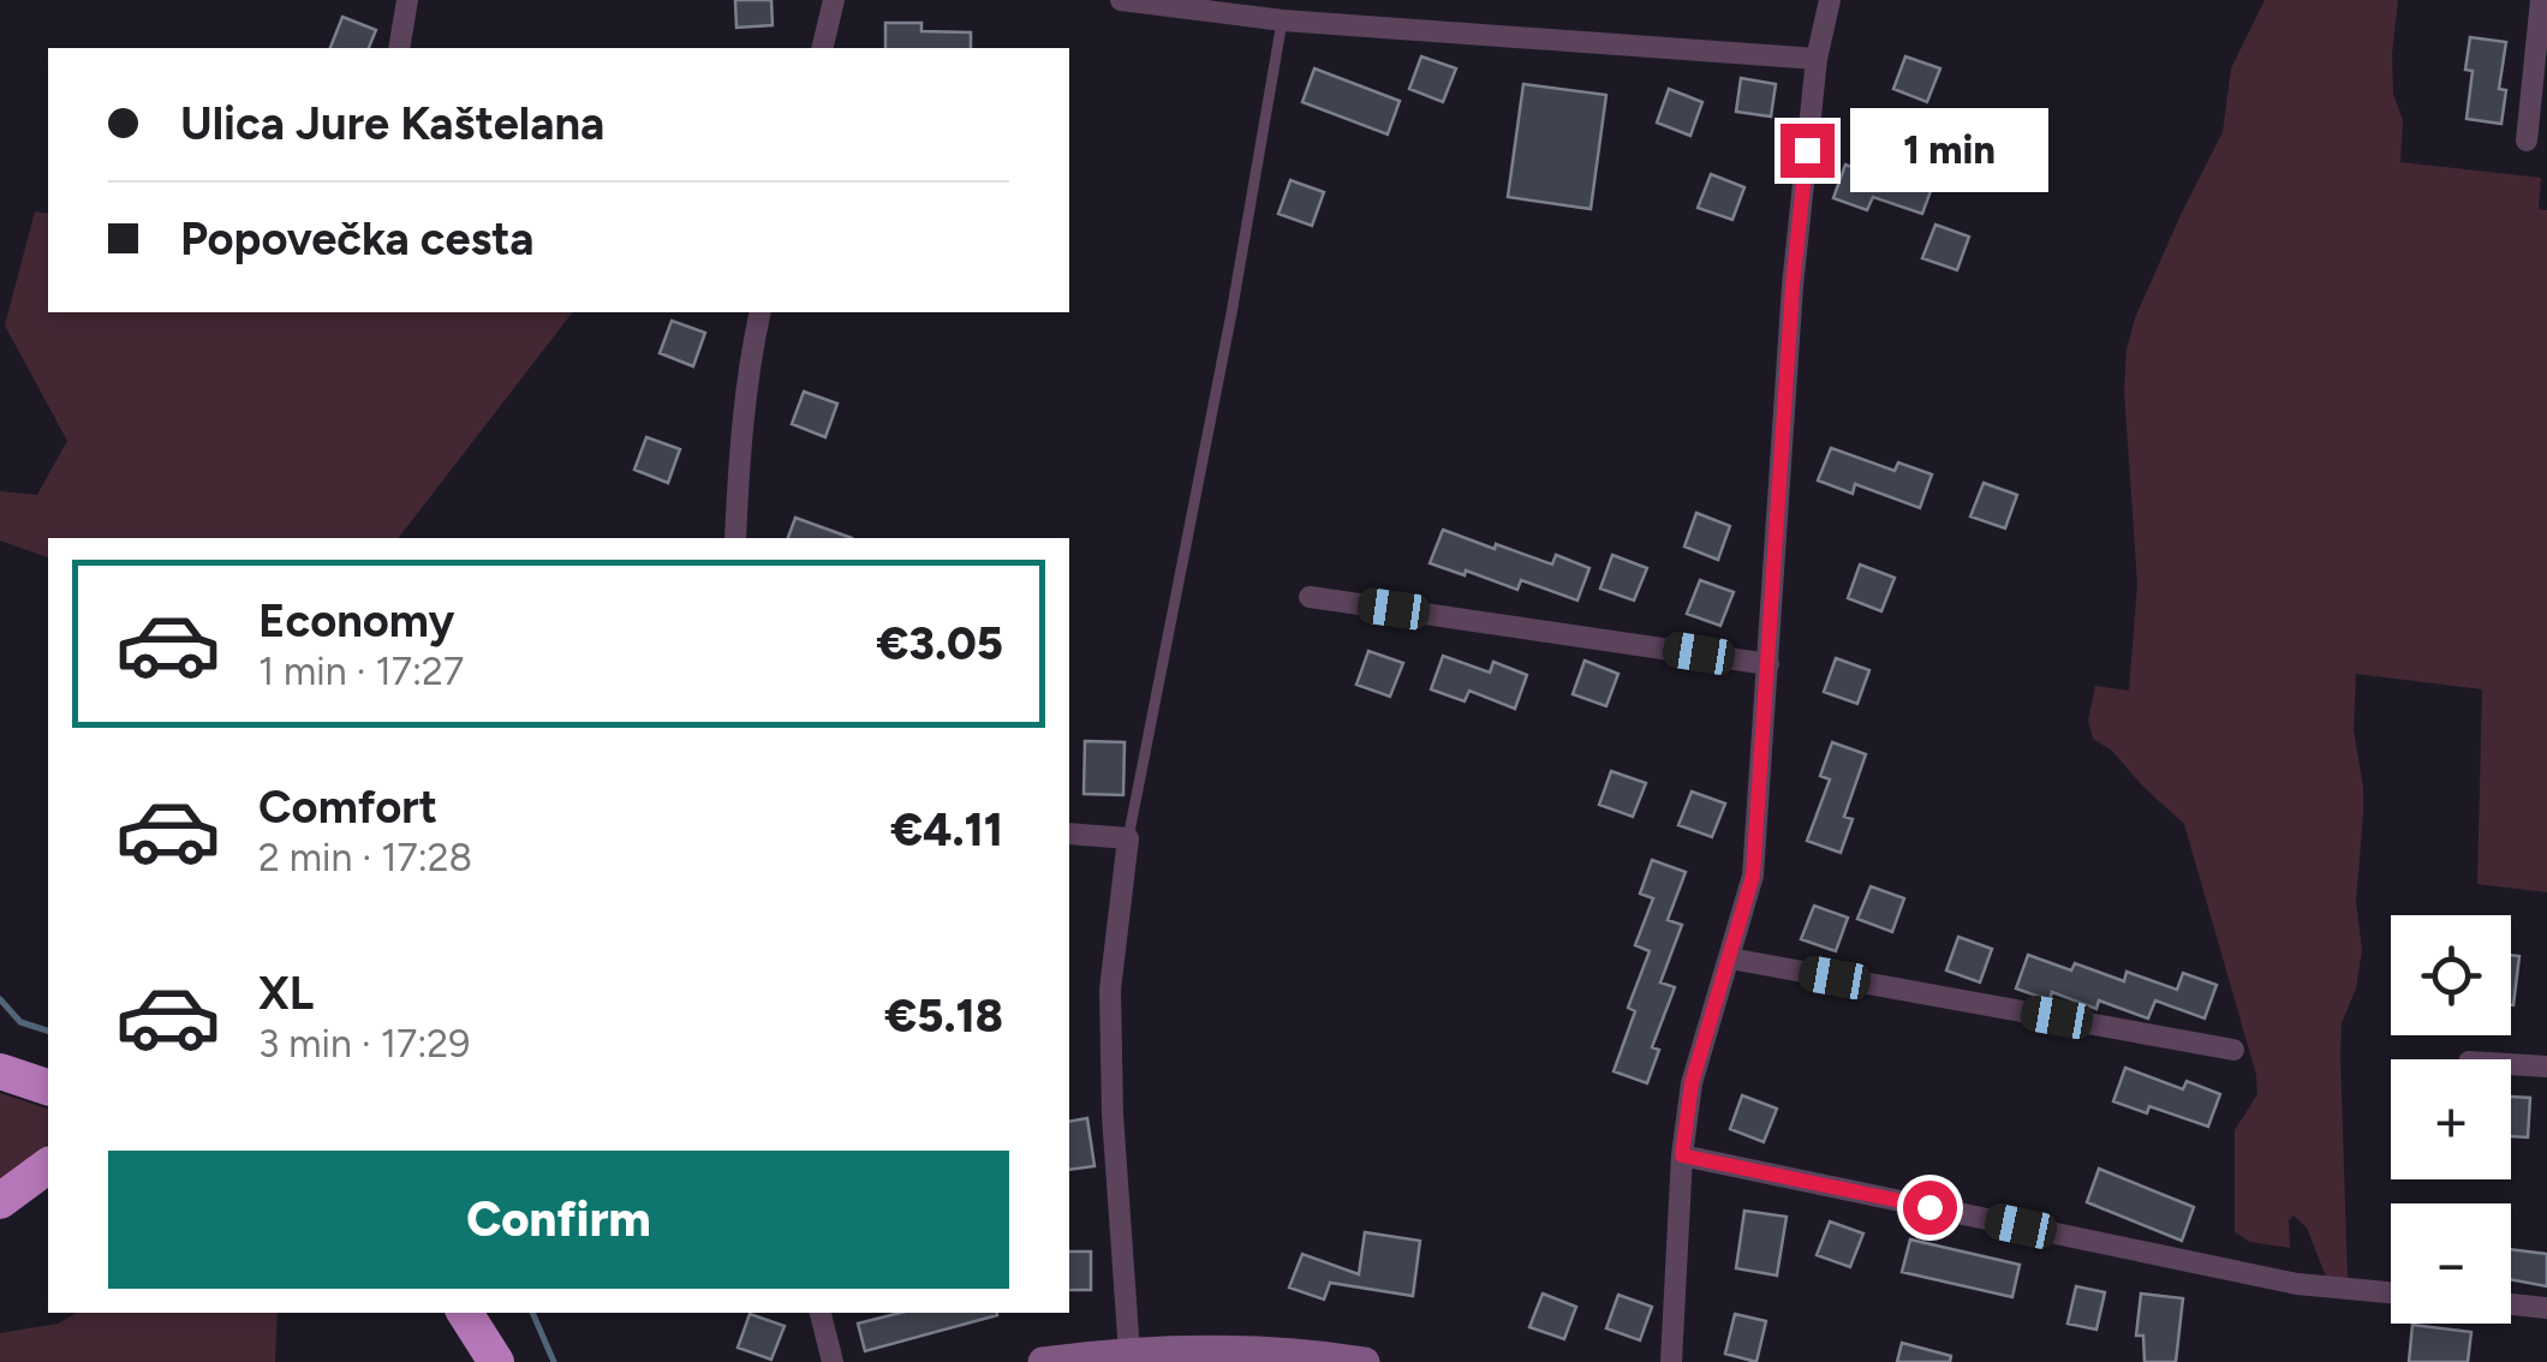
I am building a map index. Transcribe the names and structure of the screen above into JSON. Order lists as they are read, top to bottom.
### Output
{
  "page": {
    "banner": ["Ulica Jure Kaštelana", "Popovečka cesta"],
    "bubble": "1 min",
    "list": [
      {
        "name": "Economy",
        "note": "1 min · 17:27",
        "value": "€3.05"
      },
      {
        "name": "Comfort",
        "note": "2 min · 17:28",
        "value": "€4.11"
      },
      {
        "name": "XL",
        "note": "3 min · 17:29",
        "value": "€5.18"
      }
    ],
    "map_buttons": ["+", "−"],
    "buttons": "Confirm"
  }
}
